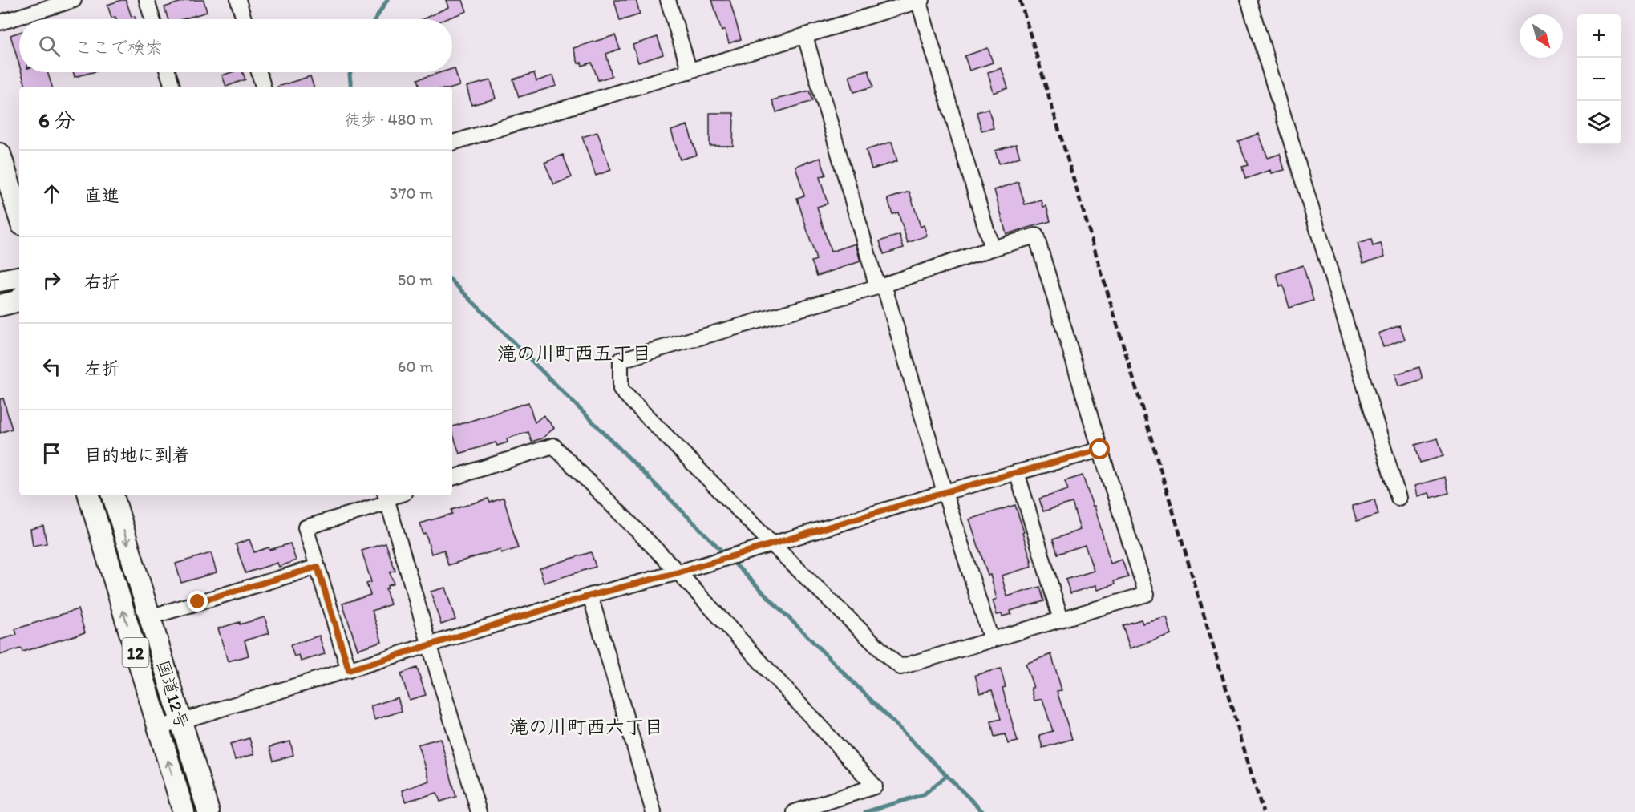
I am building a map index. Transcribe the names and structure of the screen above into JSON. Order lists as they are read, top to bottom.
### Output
{
  "streets": {
    "highway": ["12", "国道12号"]
  },
  "districts": ["滝の川町西五丁目", "滝の川町西六丁目"],
  "north": "bottom right",
  "page": {
    "map_buttons": ["+", "−"],
    "search": "ここで検索",
    "heading": ["6 分", "徒歩 · 480 m"],
    "list": [
      ["直進", "370 m"],
      ["右折", "50 m"],
      ["左折", "60 m"],
      "目的地に到着"
    ]
  }
}
